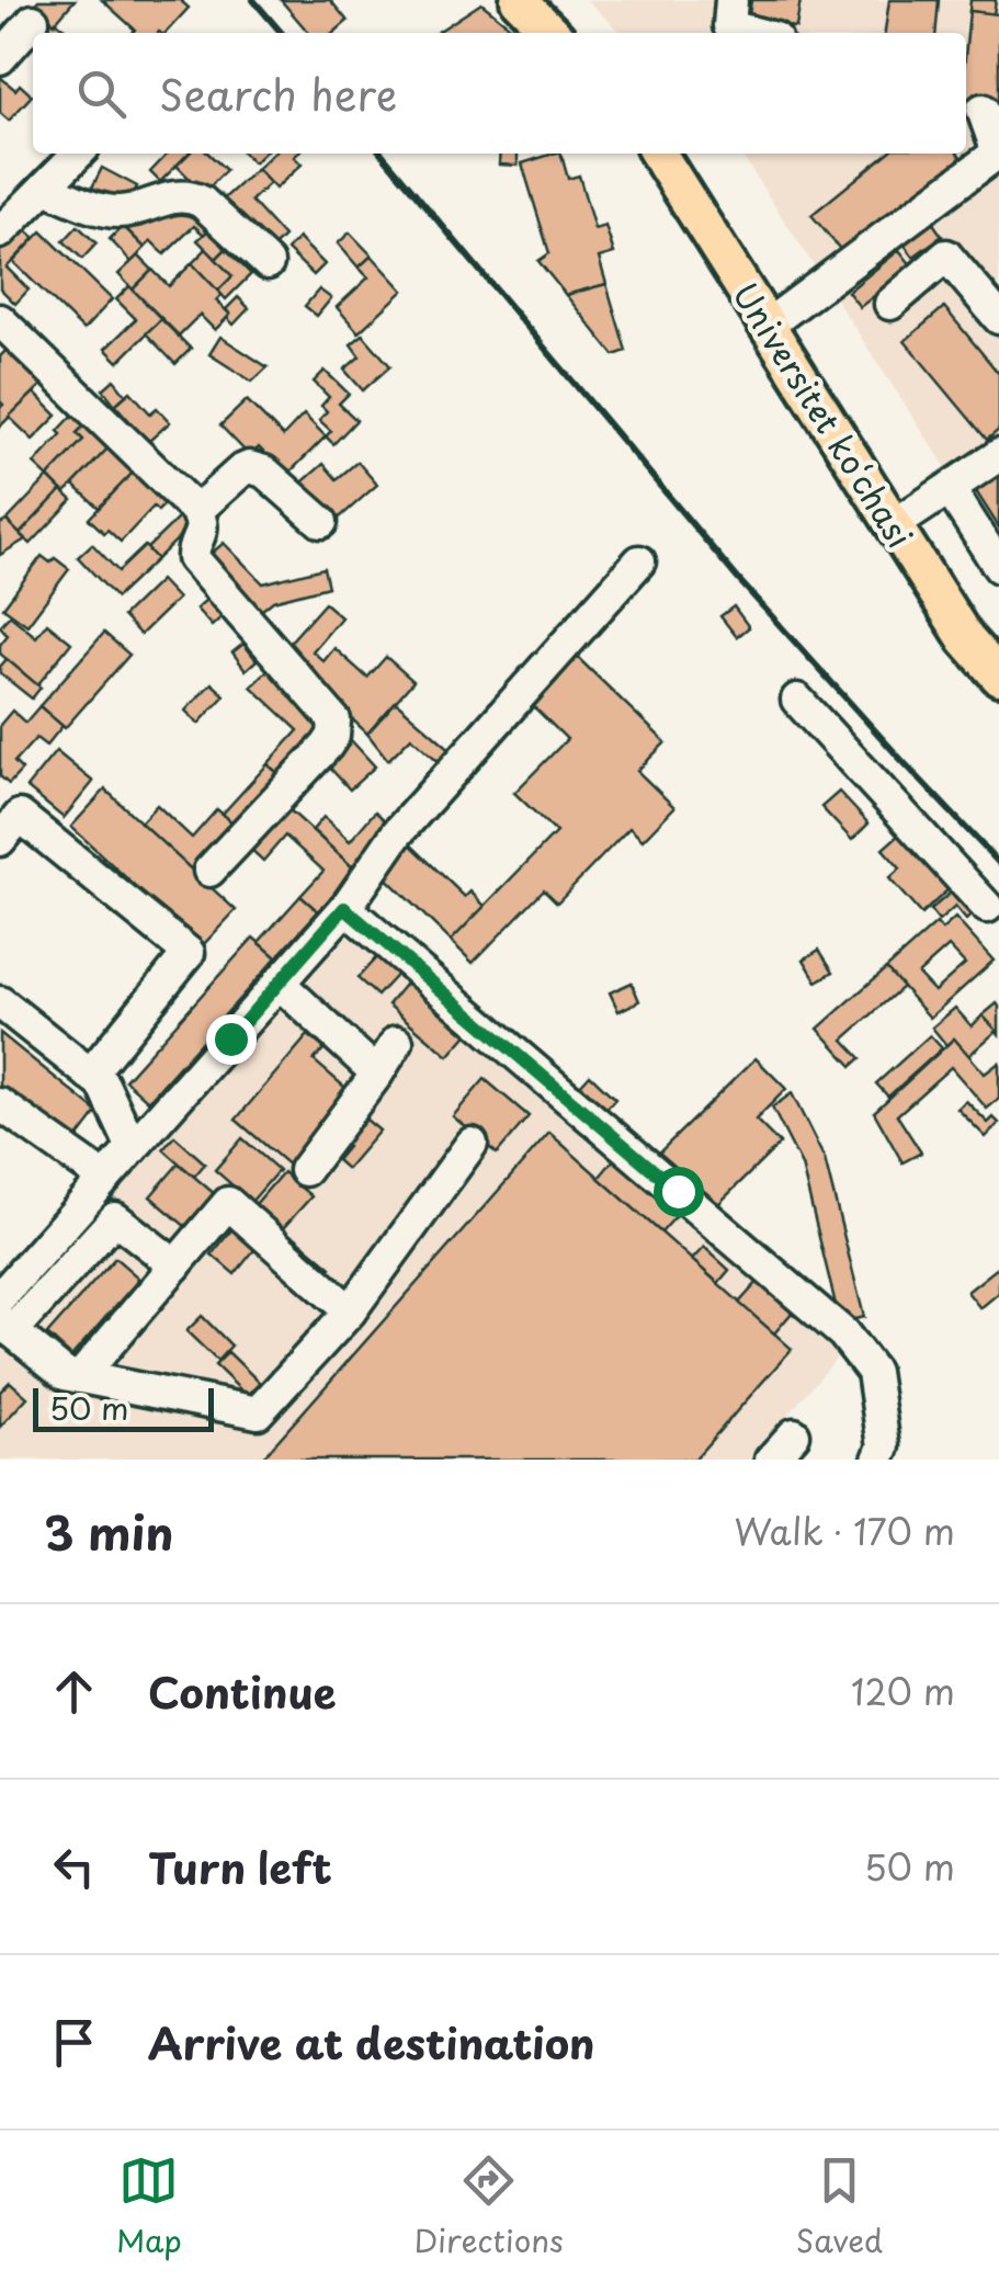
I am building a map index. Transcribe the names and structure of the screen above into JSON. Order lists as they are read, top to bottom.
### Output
{
  "streets": {
    "main road": ["Universitet kо‘chasi"]
  },
  "scale_bar": "50 m",
  "page": {
    "search": "Search here",
    "scale": "50 m",
    "heading": ["3 min", "Walk · 170 m"],
    "list": [
      ["Continue", "120 m"],
      ["Turn left", "50 m"],
      "Arrive at destination"
    ],
    "nav": ["Map", "Directions", "Saved"]
  }
}
